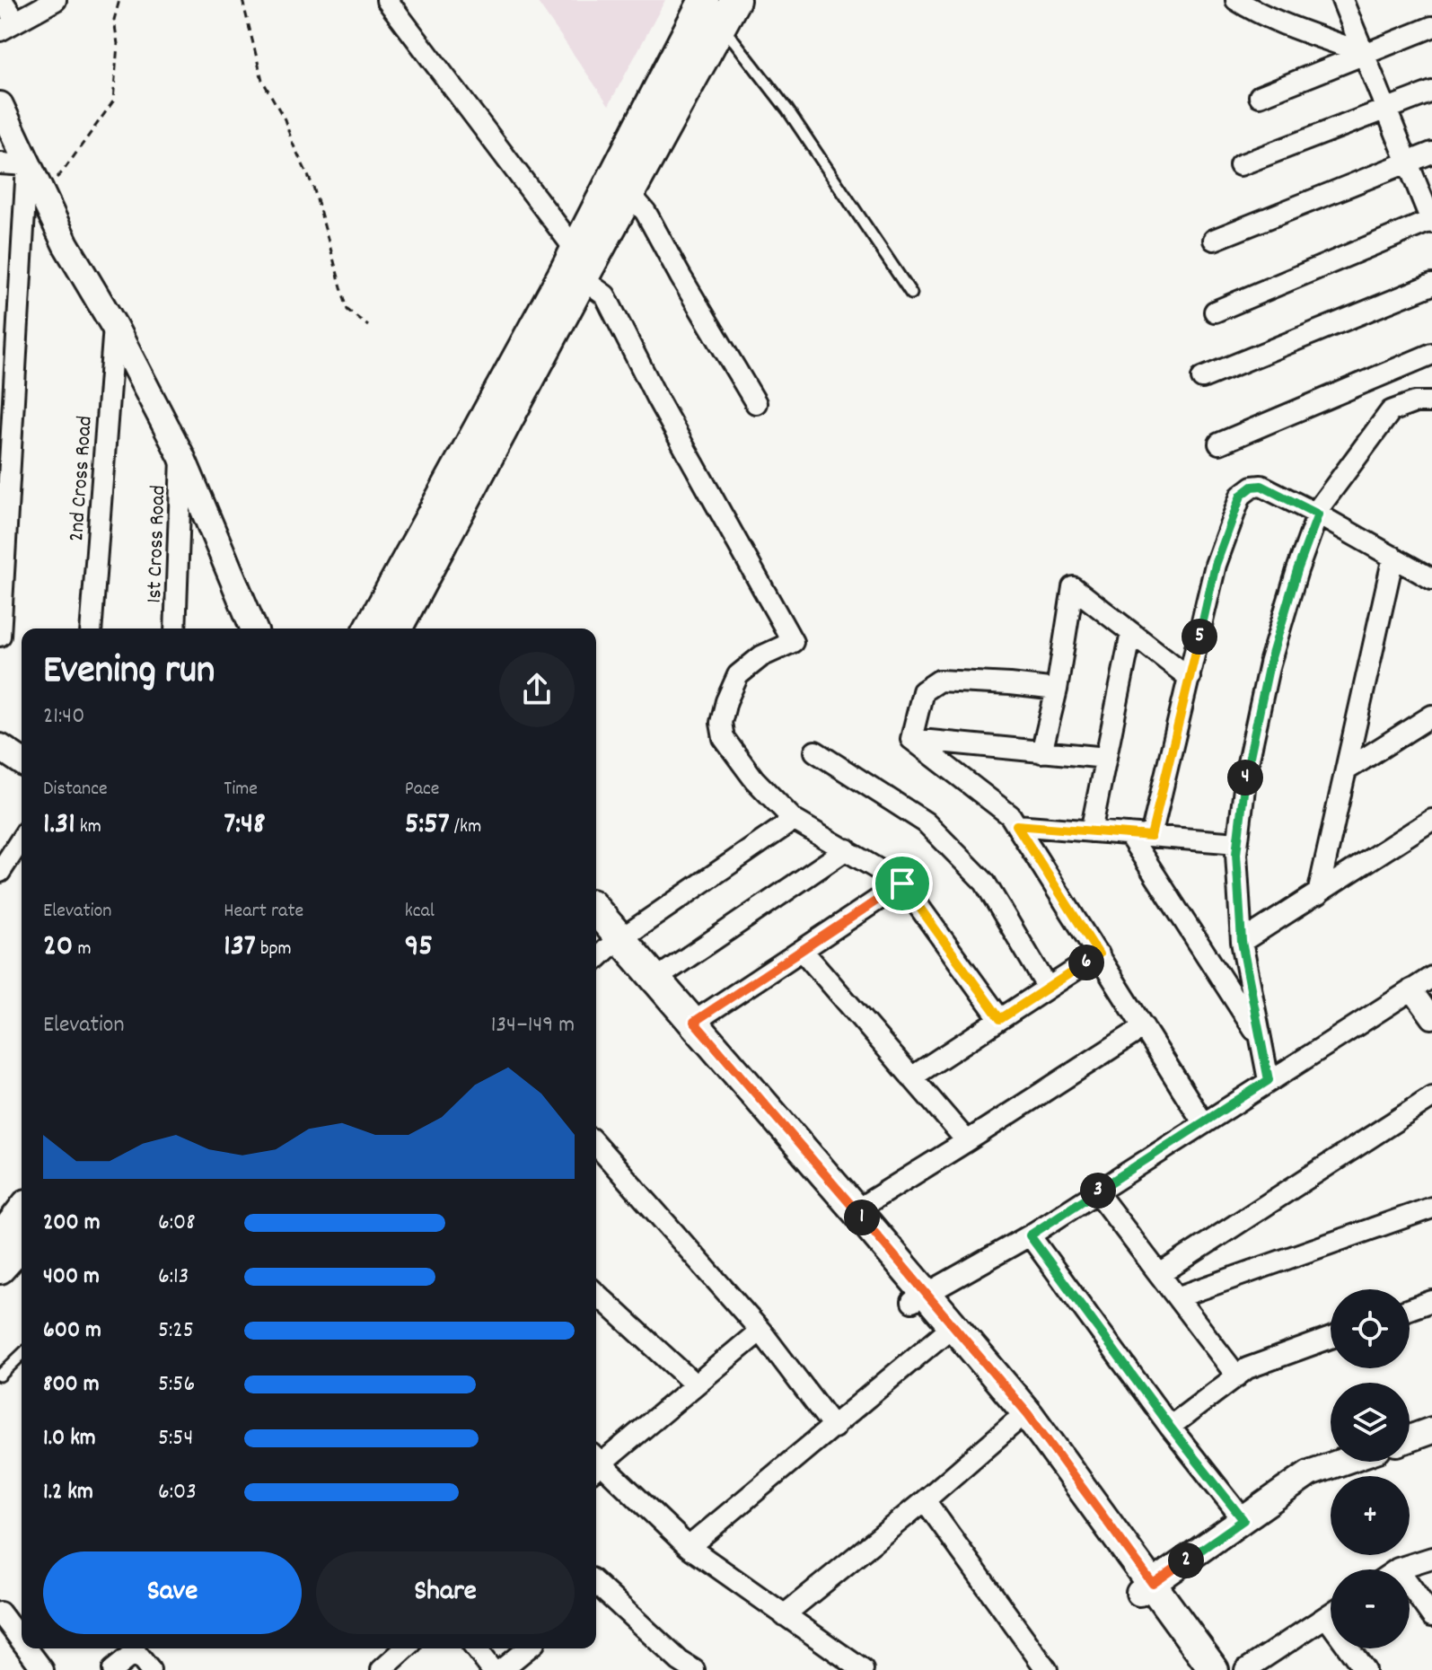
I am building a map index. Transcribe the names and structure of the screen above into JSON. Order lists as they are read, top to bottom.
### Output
{
  "streets": {
    "street": ["2nd Cross Road", "1st Cross Road"]
  },
  "page": {
    "pins": [
      "5",
      "4",
      "6",
      "3",
      "1",
      "2"
    ],
    "heading": ["Evening run", "21:40"],
    "stats": [
      ["Distance", "1.31 km"],
      ["Time", "7:48"],
      ["Pace", "5:57 /km"],
      ["Elevation", "20 m"],
      ["Heart rate", "137 bpm"],
      ["kcal", "95"]
    ],
    "chart": ["Elevation", "134–149 m"],
    "list": [
      {
        "name": "200 m",
        "note": "6:08"
      },
      {
        "name": "400 m",
        "note": "6:13"
      },
      {
        "name": "600 m",
        "note": "5:25"
      },
      {
        "name": "800 m",
        "note": "5:56"
      },
      {
        "name": "1.0 km",
        "note": "5:54"
      },
      {
        "name": "1.2 km",
        "note": "6:03"
      }
    ],
    "map_buttons": ["+", "−"],
    "buttons": ["Save", "Share"]
  }
}
